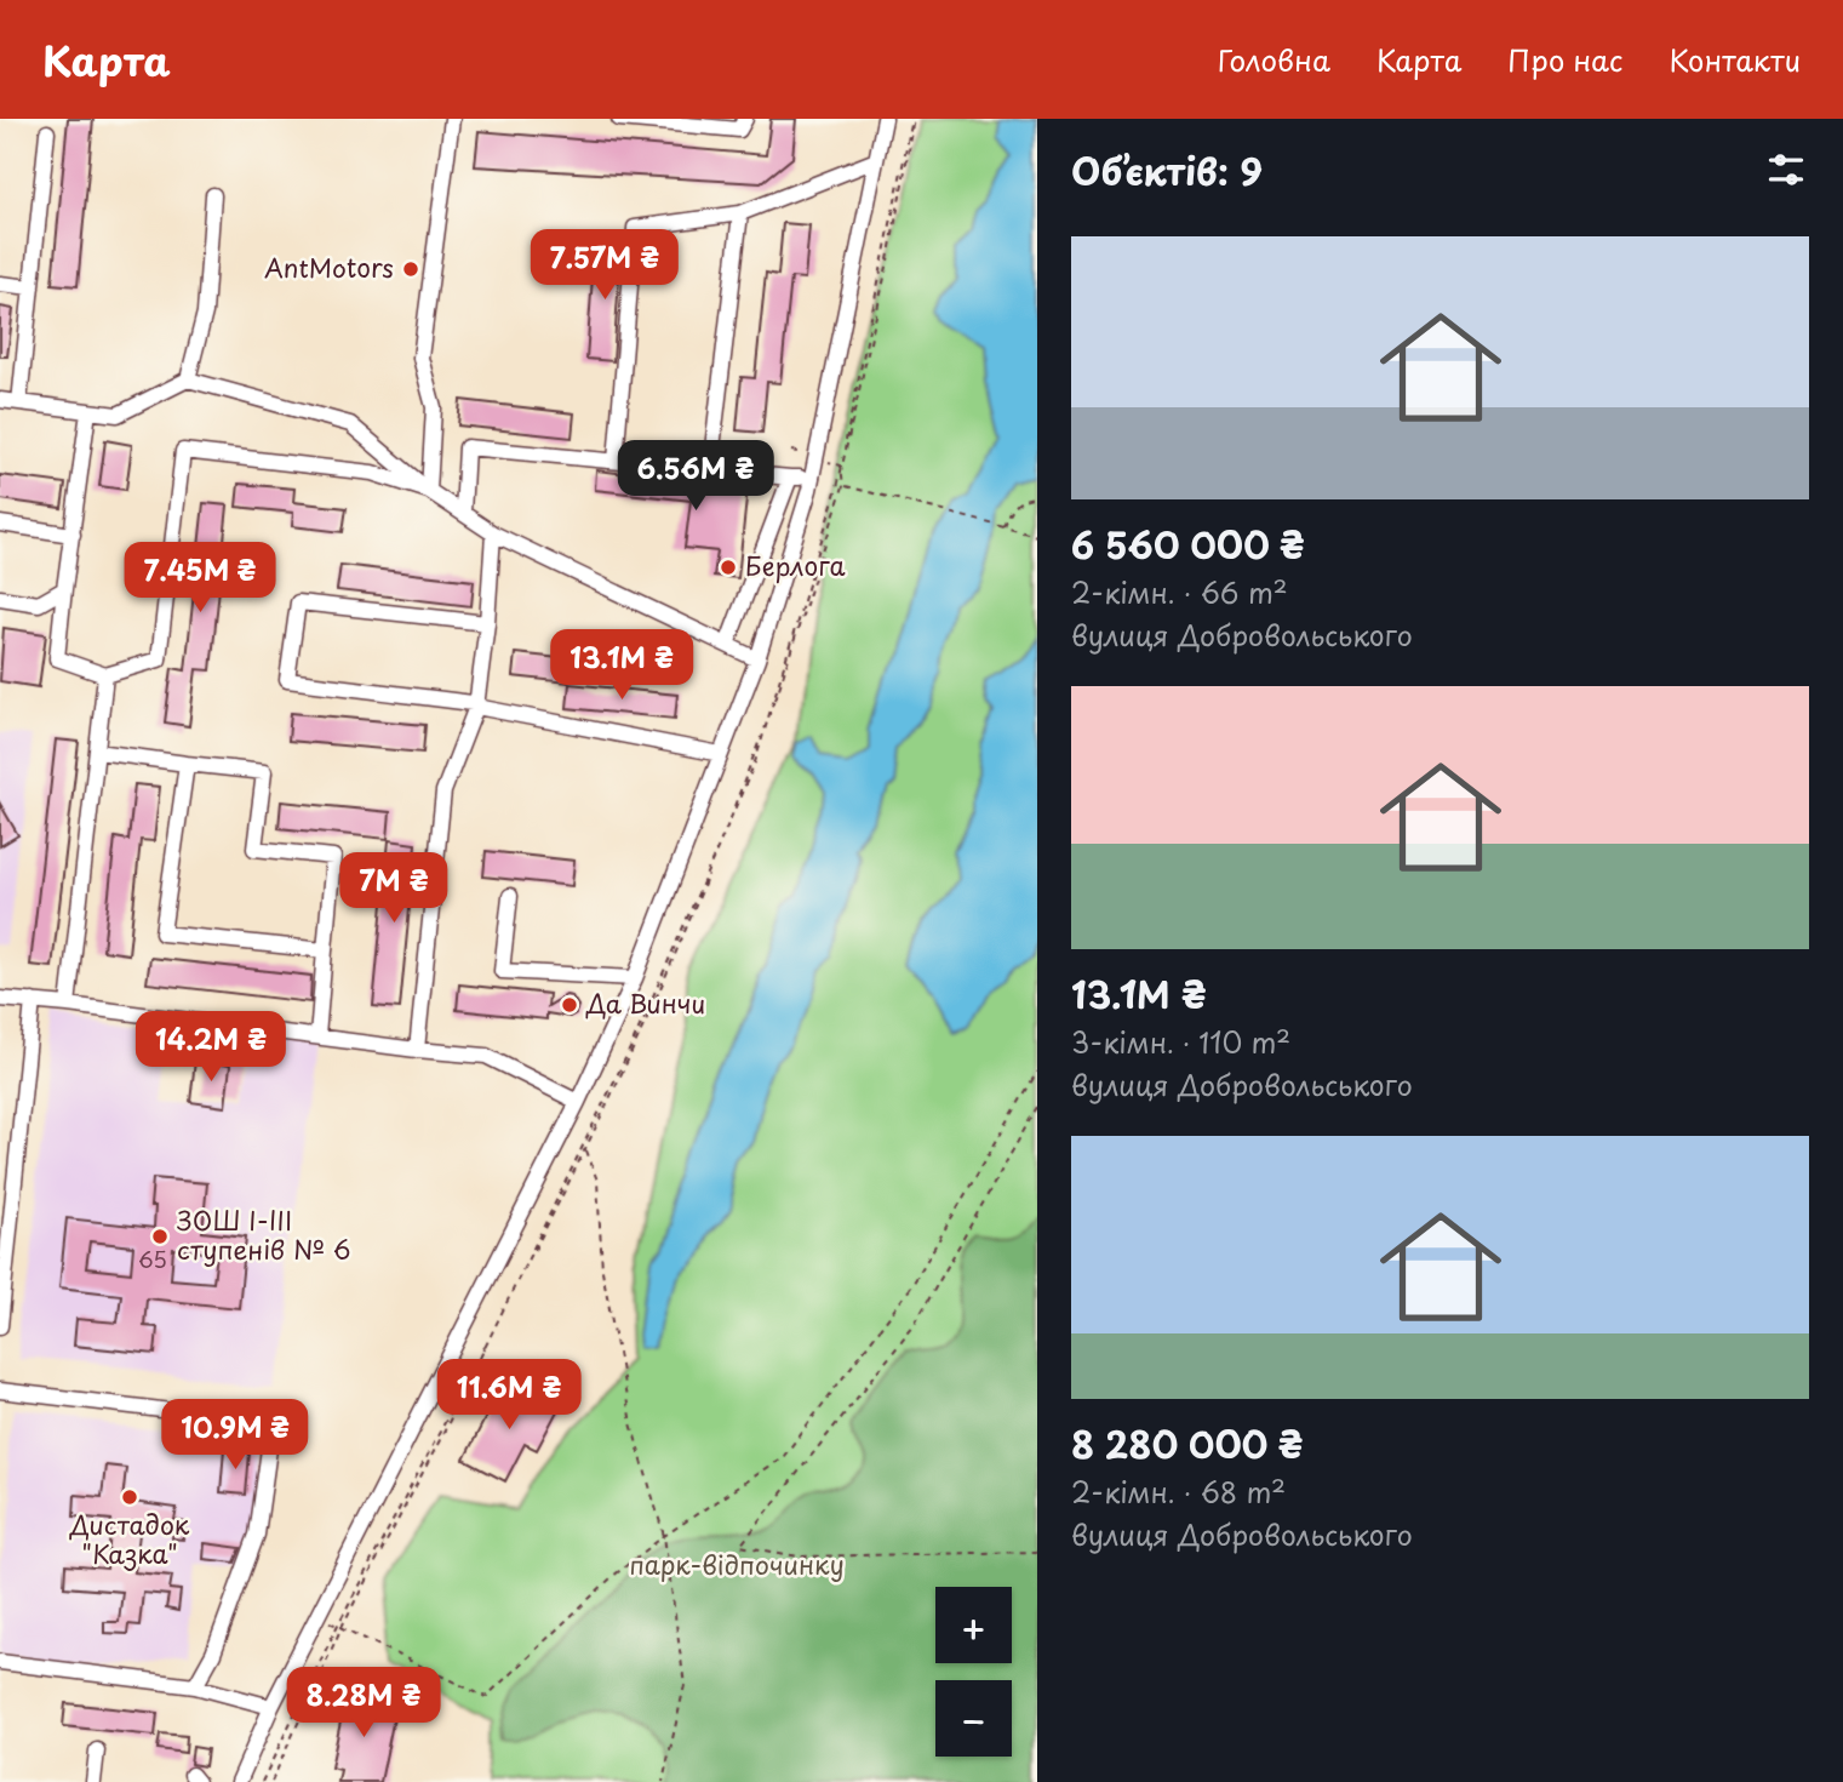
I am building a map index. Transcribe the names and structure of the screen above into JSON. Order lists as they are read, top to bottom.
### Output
{
  "parks": ["парк-відпочинку"],
  "places": [
    "AntMotors",
    "Берлога",
    "Да Винчи",
    "ЗОШ І-ІІІ ступенів № 6",
    "Дистадок \"Казка\""
  ],
  "house_numbers": ["65"],
  "page": {
    "header": "Карта",
    "nav": [
      "Головна",
      "Карта",
      "Про нас",
      "Контакти"
    ],
    "heading": "Об’єктів: 9",
    "list": [
      {
        "name": "6 560 000 ₴",
        "note": "2-кімн. · 66 m² · вулиця Добровольського"
      },
      {
        "name": "13.1M ₴",
        "note": "3-кімн. · 110 m² · вулиця Добровольського"
      },
      {
        "name": "8 280 000 ₴",
        "note": "2-кімн. · 68 m² · вулиця Добровольського"
      }
    ],
    "price": [
      "7.57M ₴",
      "6.56M ₴",
      "7.45M ₴",
      "13.1M ₴",
      "7M ₴",
      "14.2M ₴",
      "11.6M ₴",
      "10.9M ₴",
      "8.28M ₴"
    ],
    "map_buttons": ["+", "−"]
  }
}
